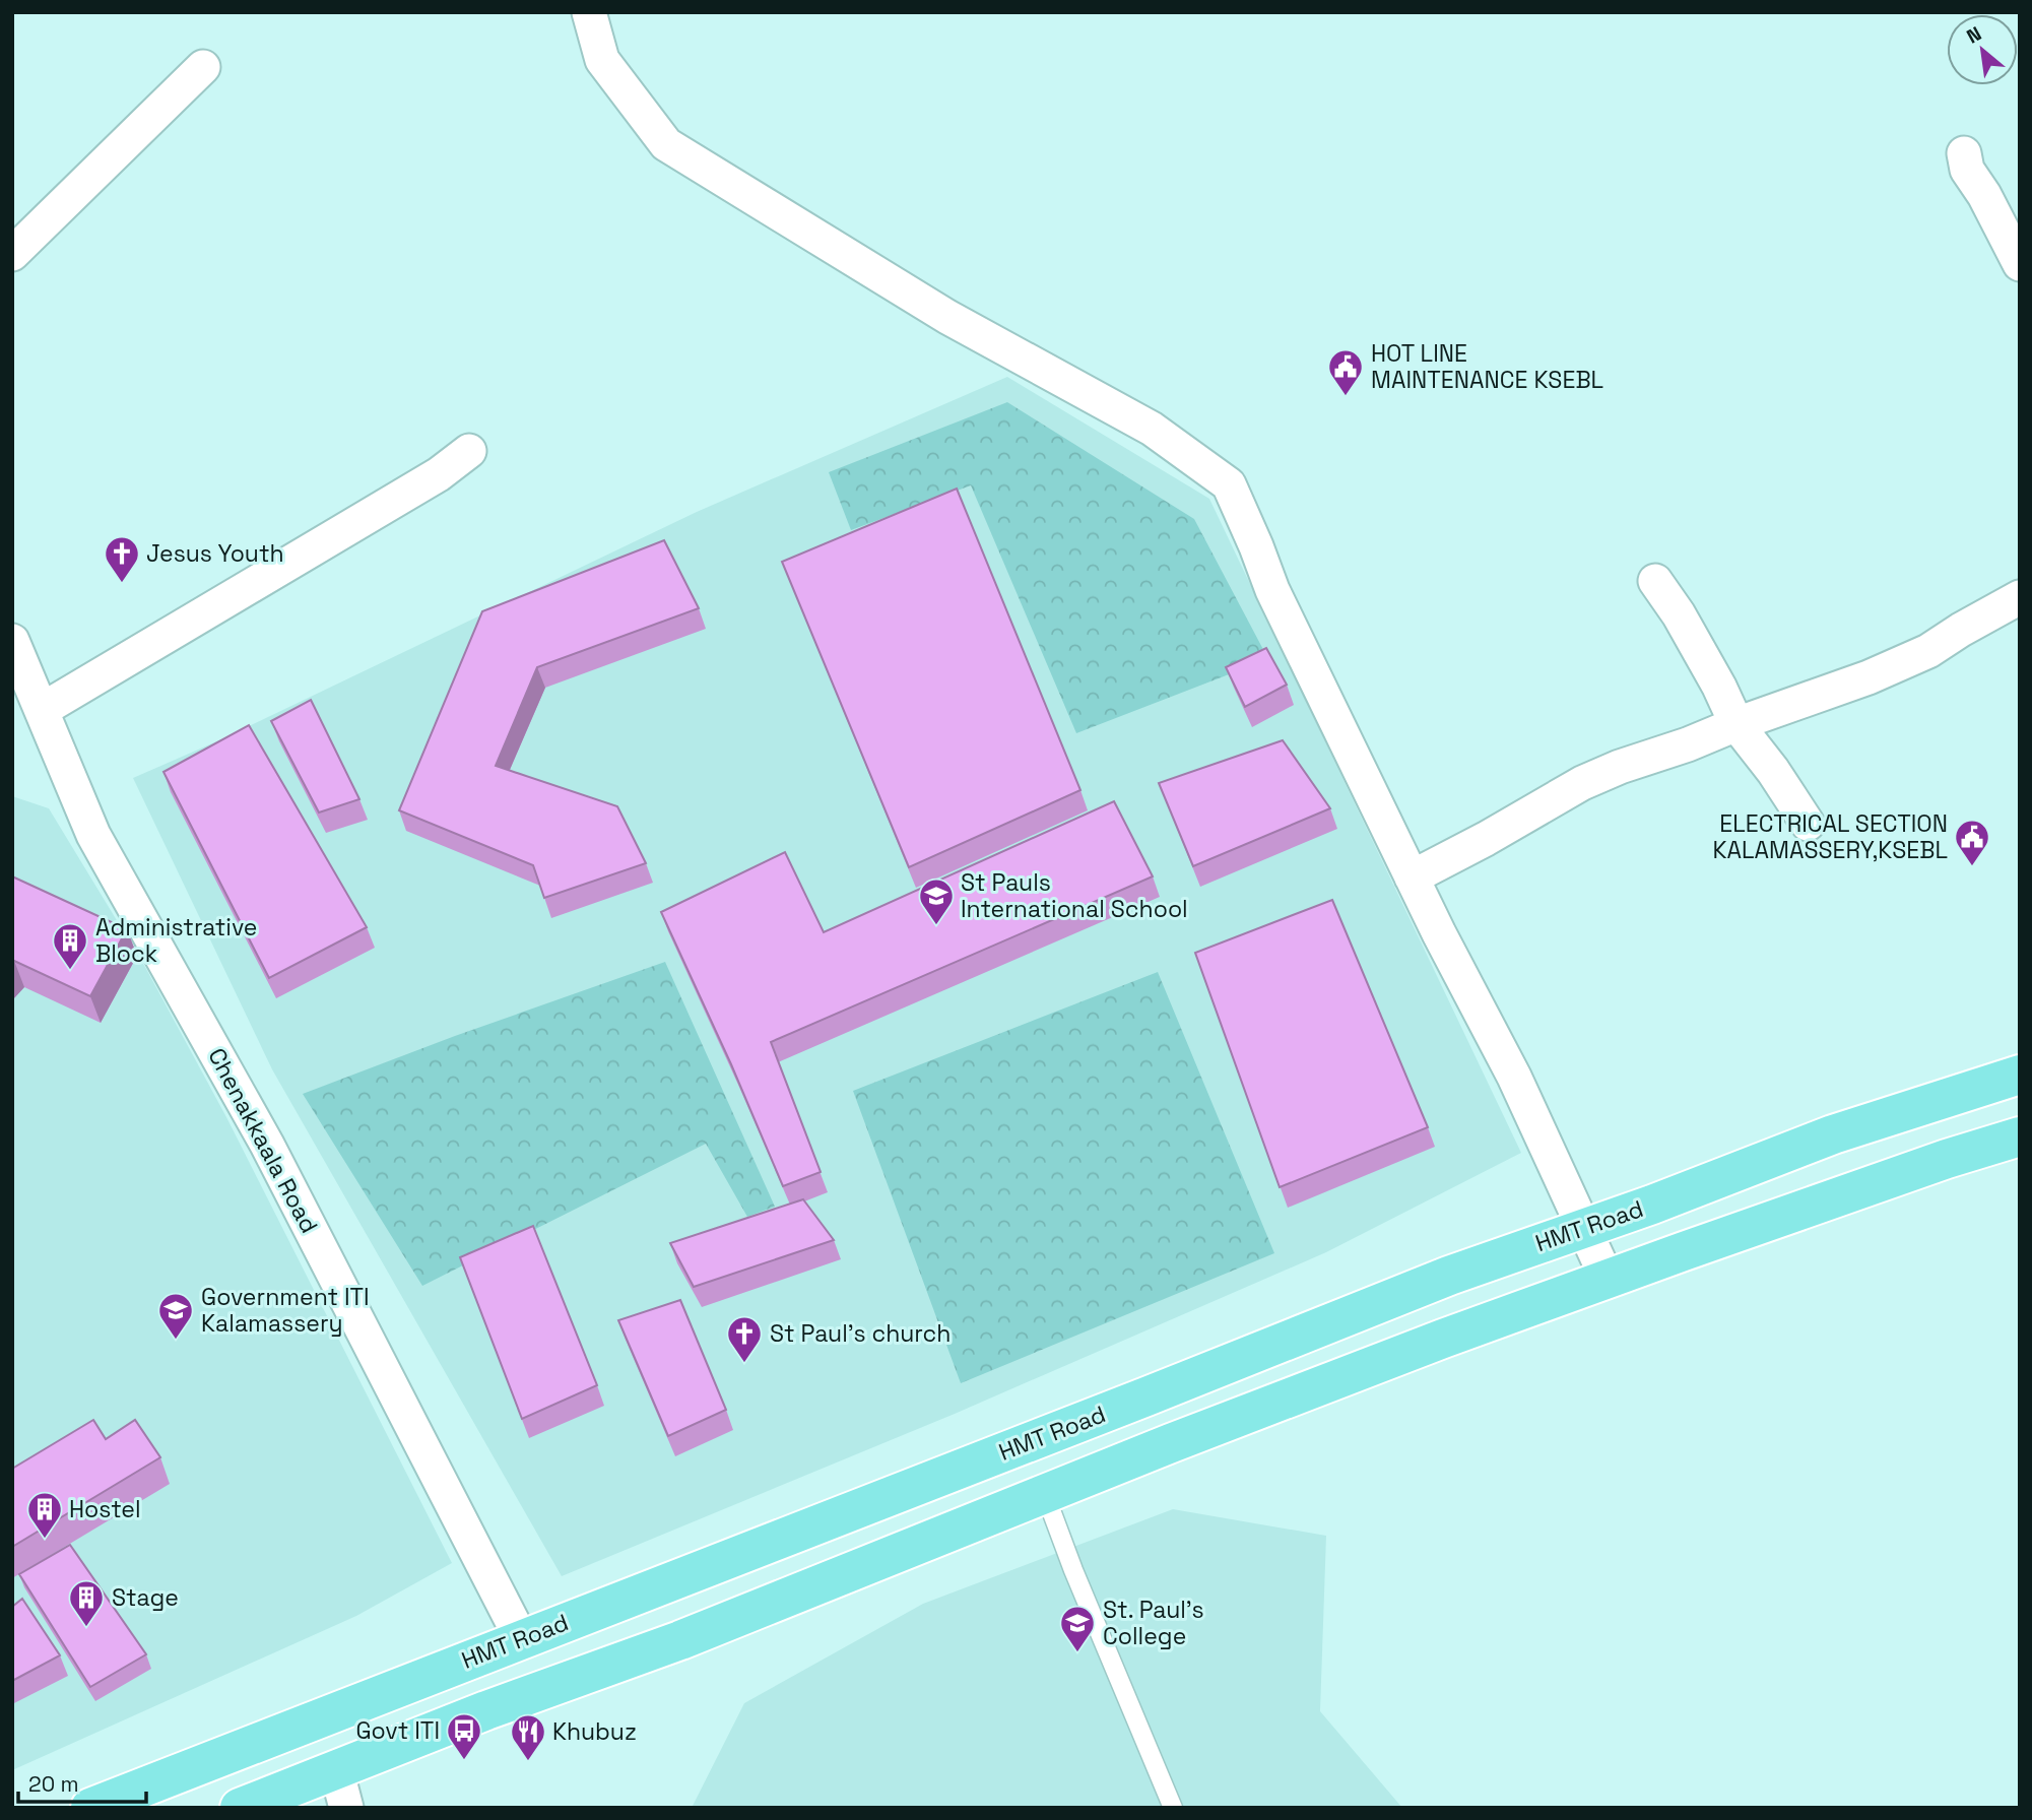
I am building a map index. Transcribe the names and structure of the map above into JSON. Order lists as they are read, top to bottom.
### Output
{
  "streets": {
    "main road": ["HMT Road"],
    "street": ["Chenakkaala Road"]
  },
  "crossings": [
    ["Chenakkaala Road", "HMT Road"]
  ],
  "places": {
    "public building": ["HOT LINE MAINTENANCE KSEBL", "ELECTRICAL SECTION KALAMASSERY,KSEBL"],
    "church": ["Jesus Youth", "St Paul's church"],
    "school or university": ["St Pauls International School", "Government ITI Kalamassery", "St. Paul's College"],
    "building": ["Administrative Block", "Hostel", "Stage"],
    "bus stop": ["Govt ITI"],
    "restaurant": ["Khubuz"]
  },
  "scale_bar": "20 m",
  "north": "top left"
}
